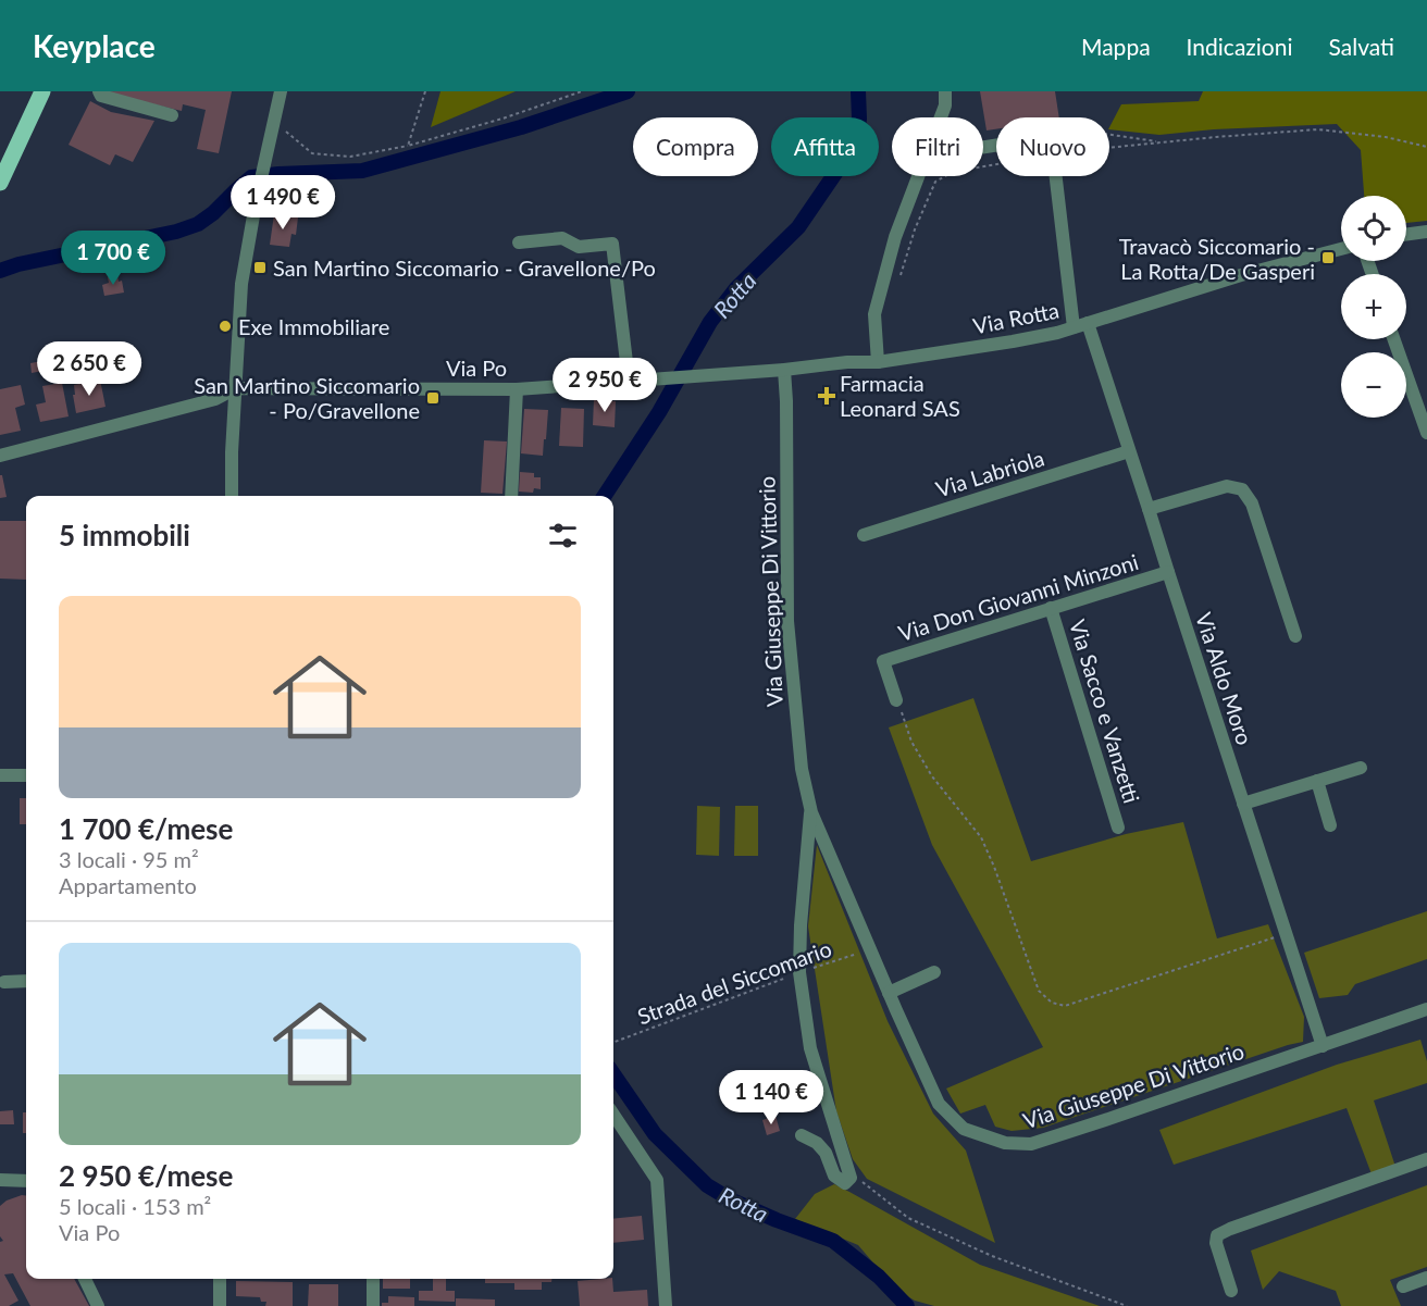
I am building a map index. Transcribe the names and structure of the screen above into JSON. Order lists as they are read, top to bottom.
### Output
{
  "streets": {
    "street": [
      "Via Rotta",
      "Via Po",
      "Via Labriola",
      "Via Giuseppe Di Vittorio",
      "Via Don Giovanni Minzoni",
      "Via Aldo Moro",
      "Via Sacco e Vanzetti"
    ],
    "path": ["Strada del Siccomario"]
  },
  "crossings": [
    ["Via Rotta", "Via Po"],
    ["Via Rotta", "Via Giuseppe Di Vittorio"],
    ["Via Rotta", "Via Aldo Moro"],
    ["Via Labriola", "Via Aldo Moro"],
    ["Via Giuseppe Di Vittorio", "Via Aldo Moro"],
    ["Via Giuseppe Di Vittorio", "Strada del Siccomario"],
    ["Via Don Giovanni Minzoni", "Via Aldo Moro"],
    ["Via Don Giovanni Minzoni", "Via Sacco e Vanzetti"]
  ],
  "water": ["Rotta"],
  "places": {
    "transit": ["Travacò Siccomario - La Rotta/De Gasperi", "San Martino Siccomario - Gravellone/Po", "San Martino Siccomario - Po/Gravellone"],
    "other": ["Exe Immobiliare"],
    "health": ["Farmacia Leonard SAS"]
  },
  "page": {
    "header": "Keyplace",
    "nav": ["Mappa", "Indicazioni", "Salvati"],
    "chip": [
      "Compra",
      "Affitta",
      "Filtri",
      "Nuovo"
    ],
    "price": [
      "1 490 €",
      "1 700 €",
      "2 650 €",
      "2 950 €",
      "1 140 €"
    ],
    "map_buttons": ["+", "−"],
    "heading": "5 immobili",
    "list": [
      {
        "name": "1 700 €/mese",
        "note": "3 locali · 95 m² · Appartamento"
      },
      {
        "name": "2 950 €/mese",
        "note": "5 locali · 153 m² · Via Po"
      }
    ]
  }
}
